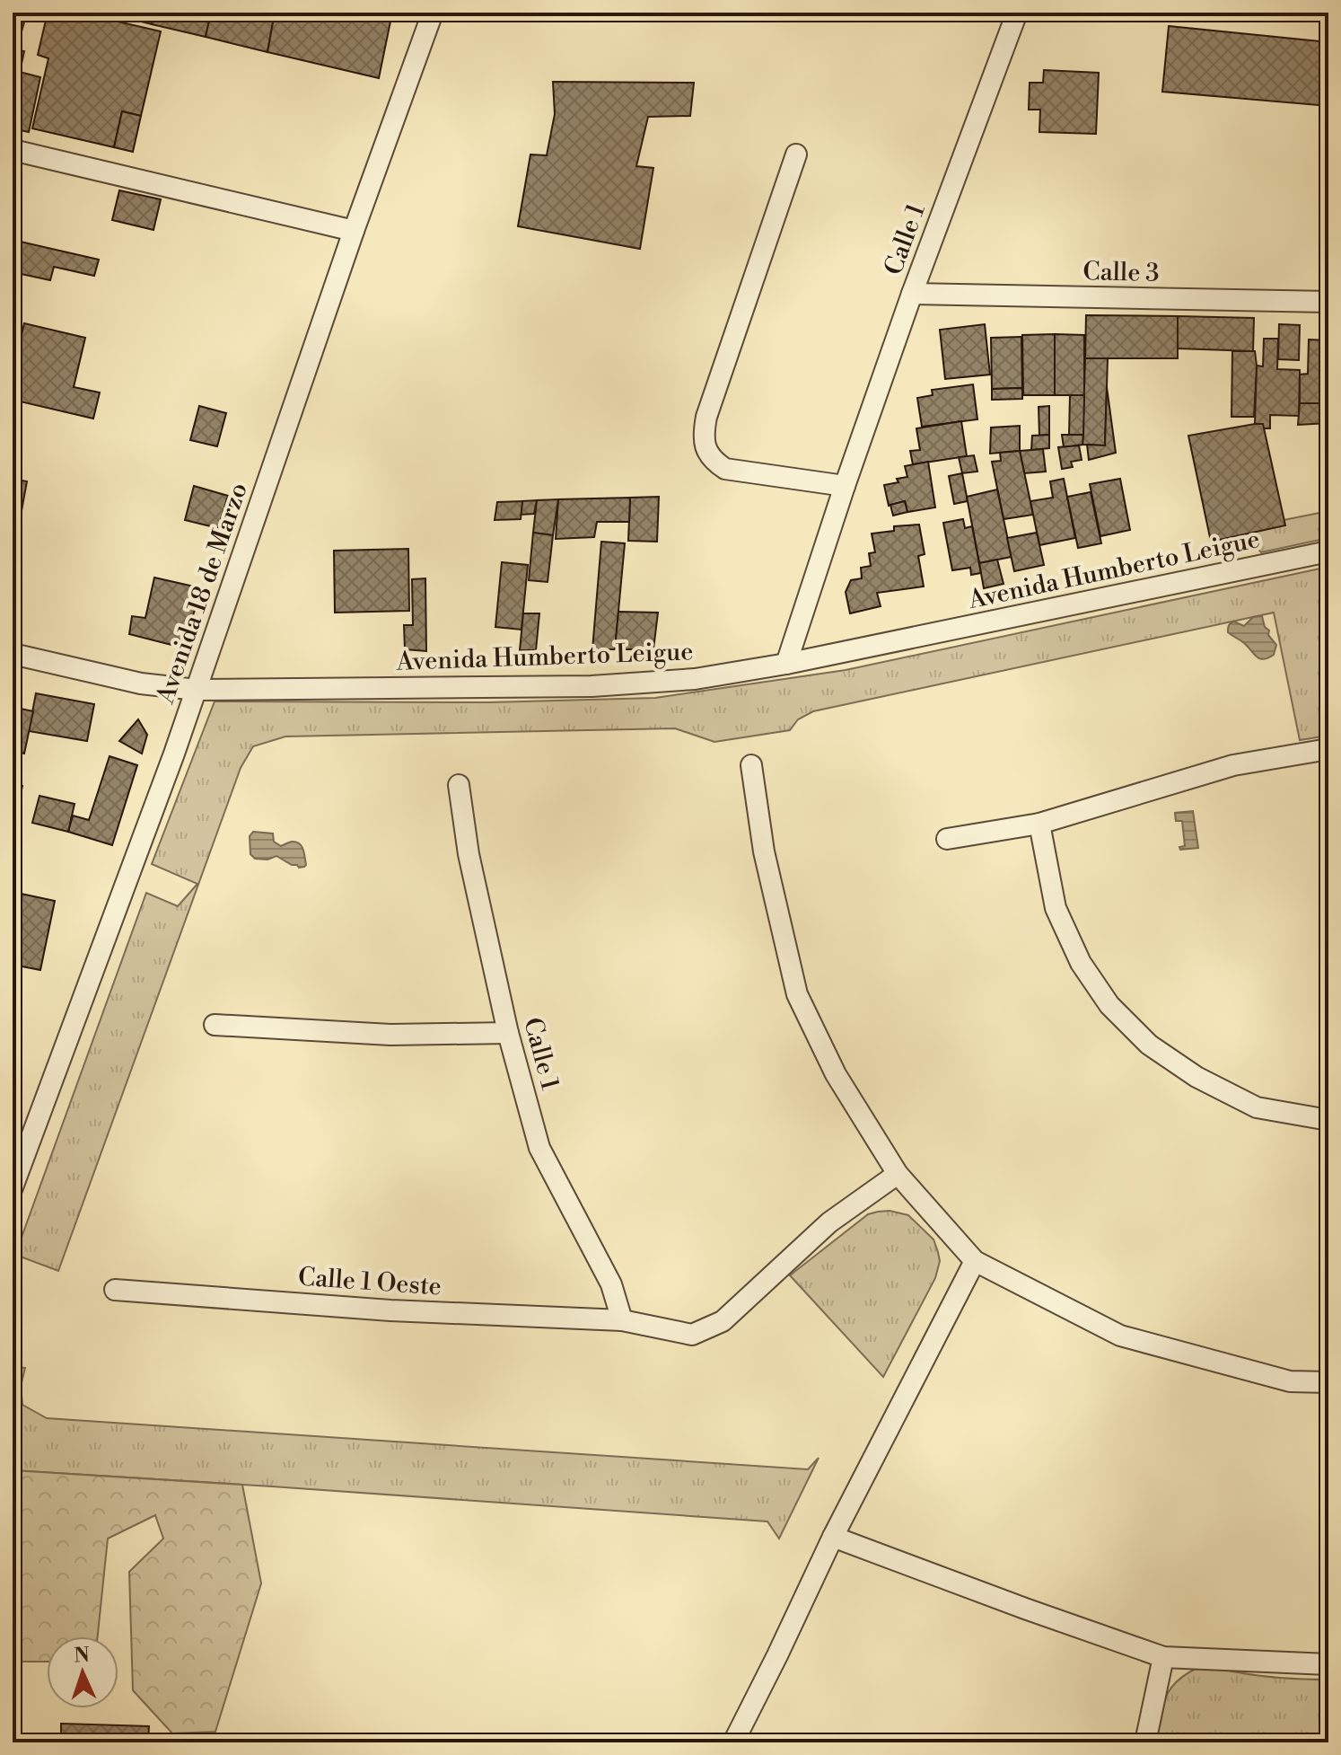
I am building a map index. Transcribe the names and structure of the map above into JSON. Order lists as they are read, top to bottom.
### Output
{
  "streets": {
    "street": [
      "Calle 1",
      "Calle 3",
      "Avenida Humberto Leigue",
      "Avenida 18 de Marzo",
      "Calle 1 Oeste"
    ]
  },
  "crossings": [
    ["Calle 1", "Calle 3"],
    ["Calle 1", "Avenida Humberto Leigue"],
    ["Calle 1", "Calle 1 Oeste"],
    ["Avenida Humberto Leigue", "Avenida 18 de Marzo"]
  ],
  "north": "top"
}
